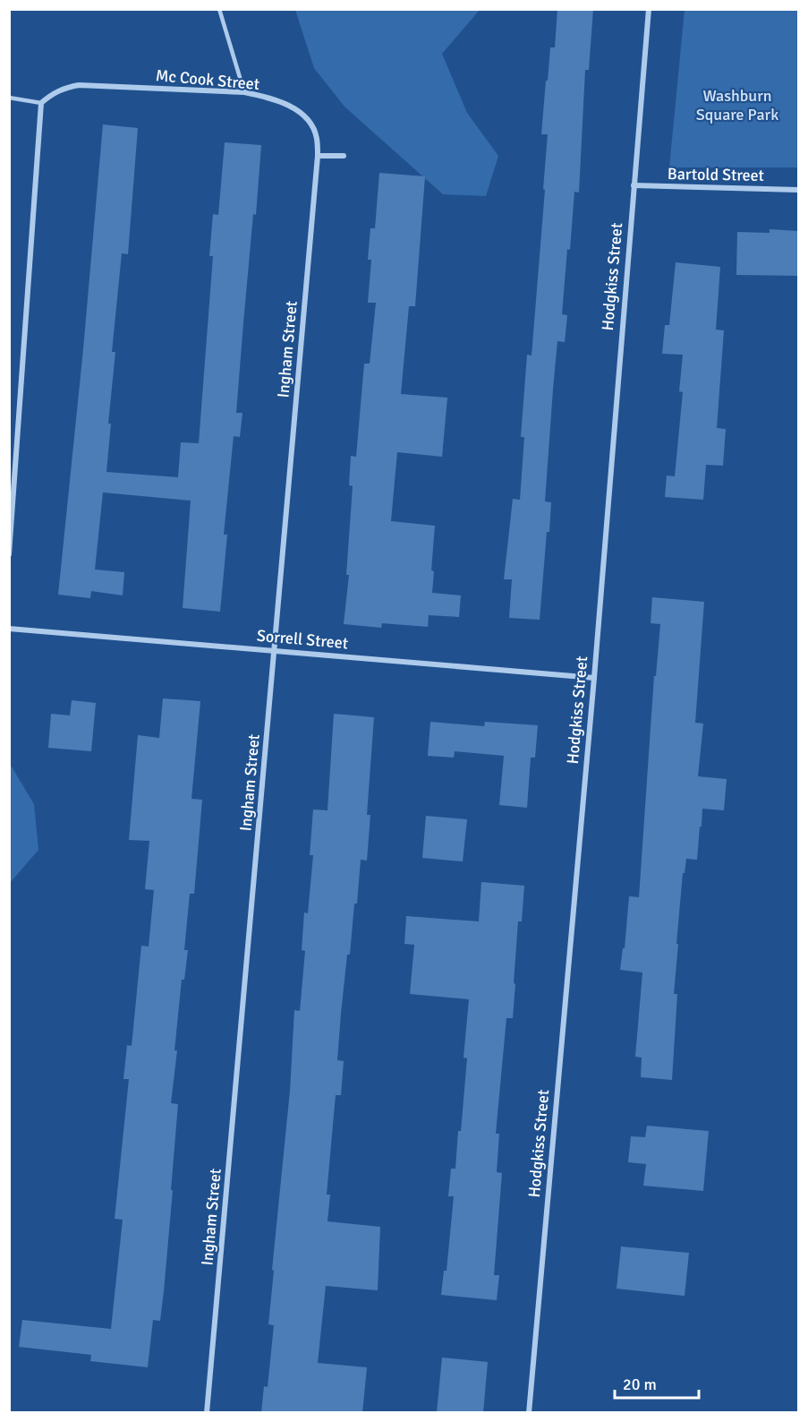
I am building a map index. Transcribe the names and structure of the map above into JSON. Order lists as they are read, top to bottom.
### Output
{
  "streets": {
    "street": [
      "Mc Cook Street",
      "Bartold Street",
      "Hodgkiss Street",
      "Ingham Street",
      "Sorrell Street"
    ]
  },
  "crossings": [
    ["Mc Cook Street", "Ingham Street"],
    ["Bartold Street", "Hodgkiss Street"],
    ["Hodgkiss Street", "Sorrell Street"],
    ["Ingham Street", "Sorrell Street"]
  ],
  "parks": ["Washburn Square Park"],
  "scale_bar": "20 m"
}
